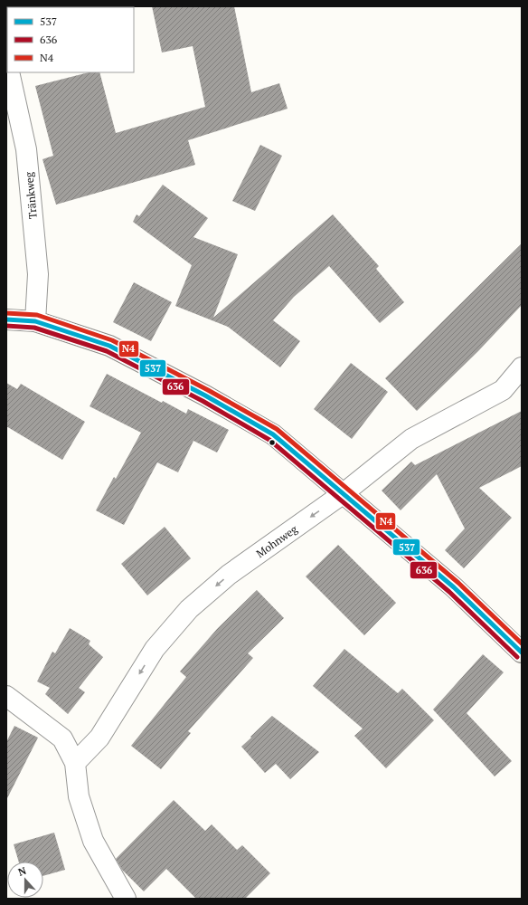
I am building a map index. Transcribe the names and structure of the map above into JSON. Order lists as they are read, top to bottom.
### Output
{
  "streets": {
    "street": ["Tränkweg", "Mohnweg"]
  },
  "one_way": ["Mohnweg"],
  "lines": ["transit line N4", "transit line 537", "transit line 636"],
  "legend": ["537", "636", "N4"],
  "north": "top"
}
